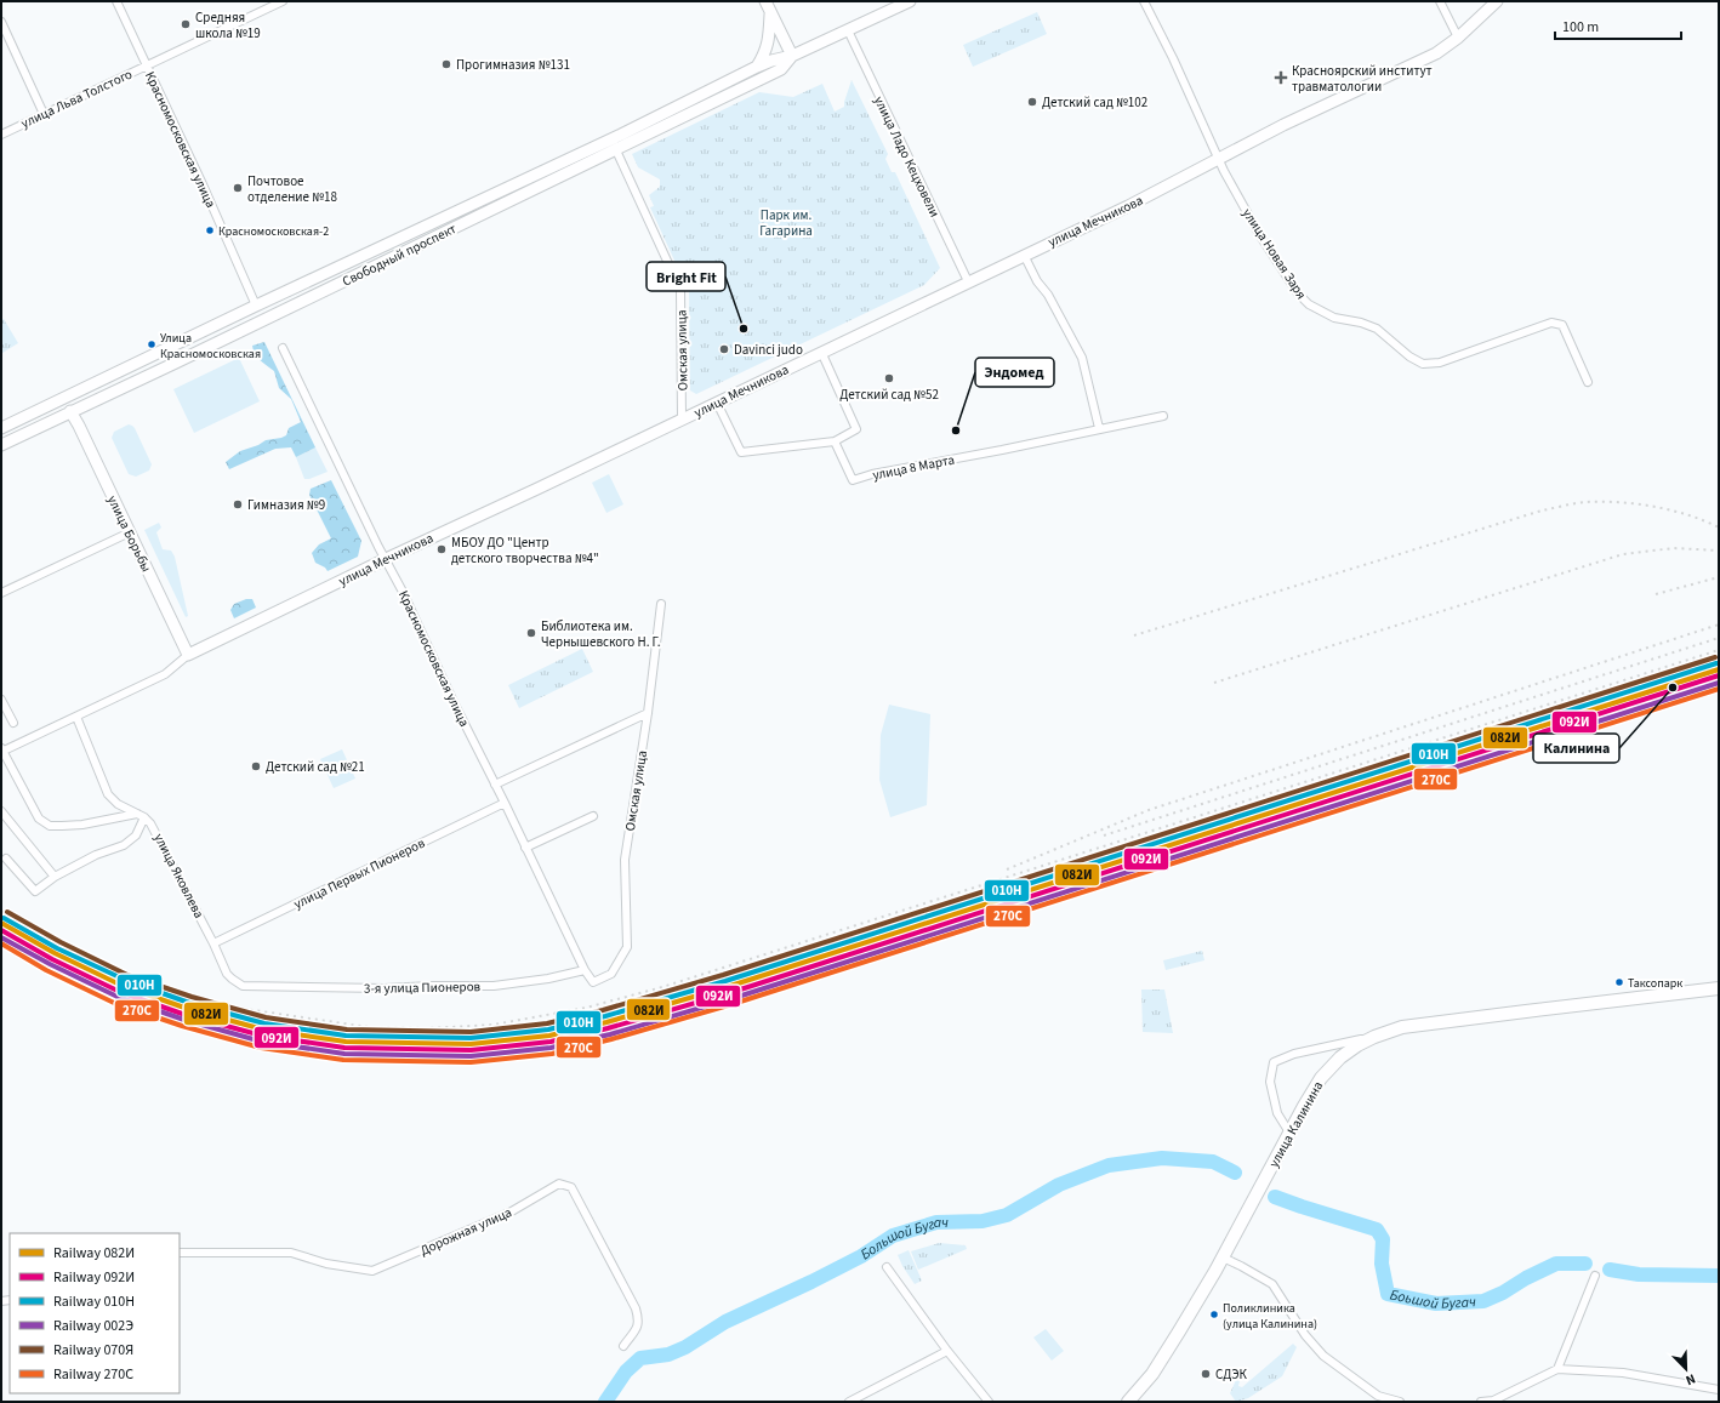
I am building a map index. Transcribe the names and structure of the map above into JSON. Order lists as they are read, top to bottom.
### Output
{
  "streets": {
    "main road": [
      "улица Мечникова",
      "Свободный проспект",
      "улица Борьбы",
      "улица Калинина"
    ],
    "street": [
      "улица Льва Толстого",
      "Красномосковская улица",
      "улица Ладо Кецховели",
      "улица Новая Заря",
      "Омская улица",
      "улица 8 Марта",
      "улица Первых Пионеров",
      "улица Яковлева",
      "3-я улица Пионеров",
      "Дорожная улица"
    ]
  },
  "crossings": [
    ["улица Льва Толстого", "Красномосковская улица"],
    ["Красномосковская улица", "улица Мечникова"],
    ["Красномосковская улица", "Свободный проспект"],
    ["Красномосковская улица", "Омская улица"],
    ["Красномосковская улица", "улица Первых Пионеров"],
    ["Красномосковская улица", "3-я улица Пионеров"],
    ["улица Ладо Кецховели", "улица Мечникова"],
    ["улица Ладо Кецховели", "Свободный проспект"],
    ["улица Мечникова", "улица Новая Заря"],
    ["улица Мечникова", "Омская улица"],
    ["улица Мечникова", "улица Борьбы"],
    ["улица Мечникова", "улица Яковлева"],
    ["Свободный проспект", "Омская улица"],
    ["Свободный проспект", "улица Борьбы"],
    ["Омская улица", "3-я улица Пионеров"],
    ["улица Первых Пионеров", "улица Яковлева"],
    ["улица Яковлева", "3-я улица Пионеров"]
  ],
  "water": ["Большой Бугач", "Боьшой Бугач"],
  "parks": ["Парк им. Гагарина"],
  "places": {
    "other": [
      "Средняя школа №19",
      "Прогимназия №131",
      "Детский сад №102",
      "Почтовое отделение №18",
      "Красномосковская-2",
      "Bright Fit",
      "Улица Красномосковская",
      "Davinci judo",
      "Детский сад №52",
      "Эндомед",
      "Гимназия №9",
      "МБОУ ДО \"Центр детского творчества №4\"",
      "Библиотека им. Чернышевского Н. Г.",
      "Калинина",
      "Детский сад №21",
      "Таксопарк",
      "Поликлиника (улица Калинина)",
      "СДЭК"
    ],
    "health": ["Красноярский институт травматологии"]
  },
  "lines": [
    "rail line 070Я",
    "rail line 010Н",
    "rail line 082И",
    "rail line 092И",
    "rail line 002Э",
    "rail line 270С"
  ],
  "legend": [
    "Railway 082И",
    "Railway 092И",
    "Railway 010Н",
    "Railway 002Э",
    "Railway 070Я",
    "Railway 270С"
  ],
  "scale_bar": "100 m",
  "north": "bottom right"
}
